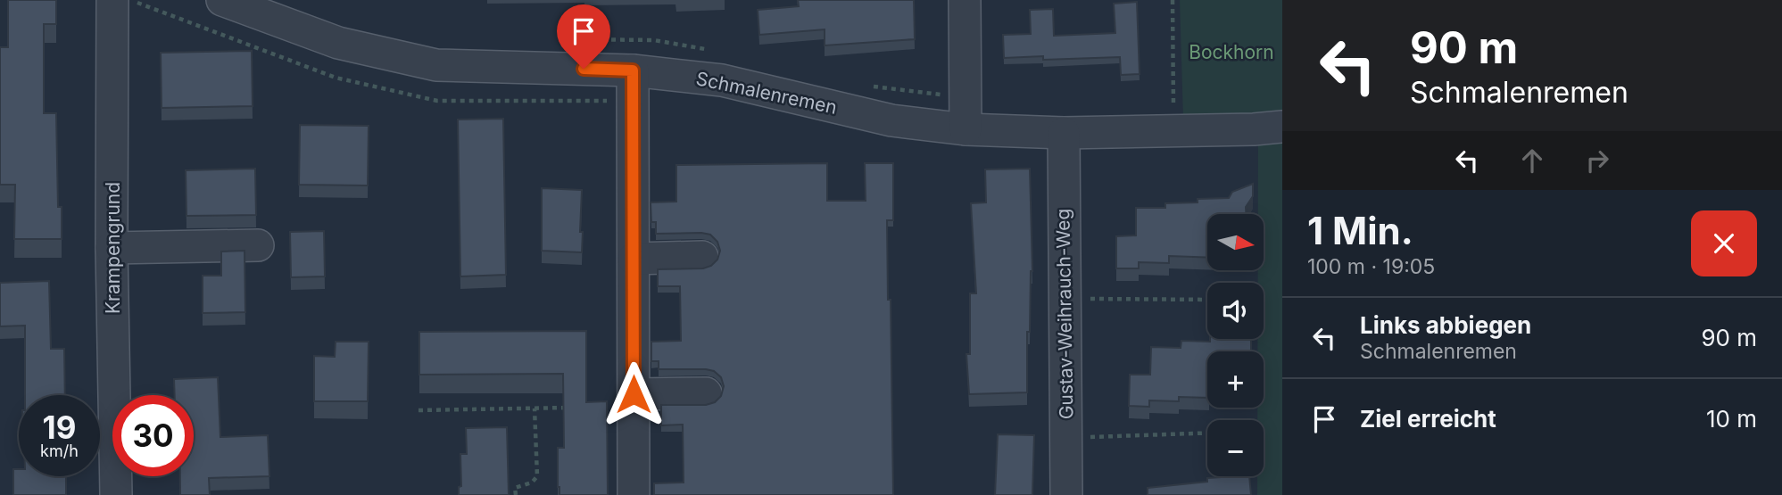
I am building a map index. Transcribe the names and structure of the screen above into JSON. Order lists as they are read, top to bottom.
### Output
{
  "streets": {
    "street": ["Schmalenremen", "Krampengrund", "Gustav-Weihrauch-Weg"]
  },
  "crossings": [
    ["Schmalenremen", "Gustav-Weihrauch-Weg"]
  ],
  "parks": ["Bockhorn"],
  "north": "right",
  "page": {
    "turn": ["90 m", "Schmalenremen"],
    "heading": ["1 Min.", "100 m · 19:05"],
    "map_buttons": ["+", "−"],
    "list": [
      {
        "name": "Links abbiegen",
        "note": "Schmalenremen",
        "value": "90 m"
      },
      {
        "name": "Ziel erreicht",
        "value": "10 m"
      }
    ],
    "speed": "19 km/h",
    "limit": "30"
  }
}
